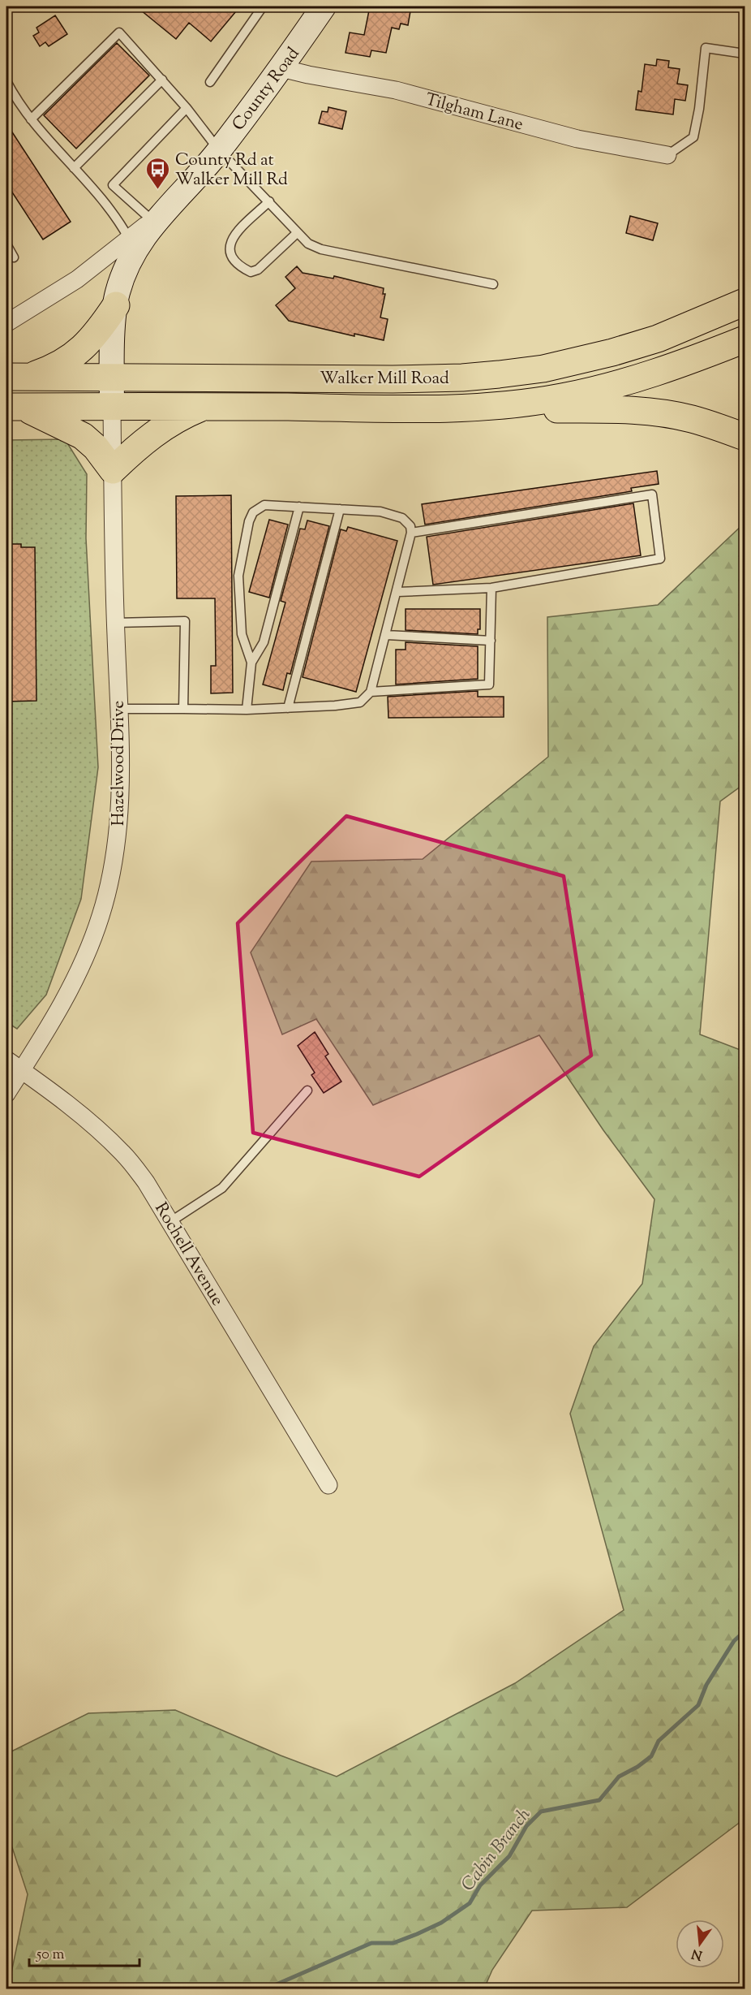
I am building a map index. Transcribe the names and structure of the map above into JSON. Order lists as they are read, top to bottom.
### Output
{
  "streets": {
    "main road": ["Walker Mill Road"],
    "street": [
      "County Road",
      "Tilgham Lane",
      "Hazelwood Drive",
      "Rochell Avenue"
    ]
  },
  "crossings": [
    ["County Road", "Tilgham Lane"],
    ["County Road", "Walker Mill Road"],
    ["County Road", "Hazelwood Drive"],
    ["Walker Mill Road", "Hazelwood Drive"],
    ["Hazelwood Drive", "Rochell Avenue"]
  ],
  "water": ["Cabin Branch"],
  "places": {
    "bus stop": ["County Rd at Walker Mill Rd"]
  },
  "scale_bar": "50 m",
  "north": "bottom"
}
